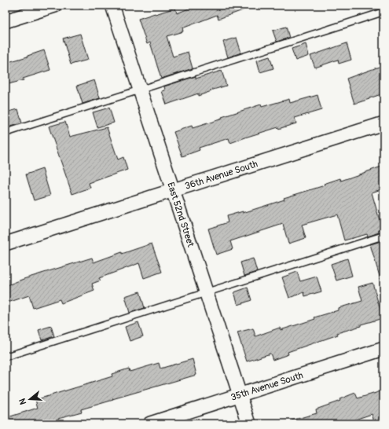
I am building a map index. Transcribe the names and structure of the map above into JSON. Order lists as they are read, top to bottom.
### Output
{
  "streets": {
    "street": ["36th Avenue South", "East 52nd Street", "35th Avenue South"]
  },
  "crossings": [
    ["36th Avenue South", "East 52nd Street"],
    ["East 52nd Street", "35th Avenue South"]
  ],
  "north": "left"
}
